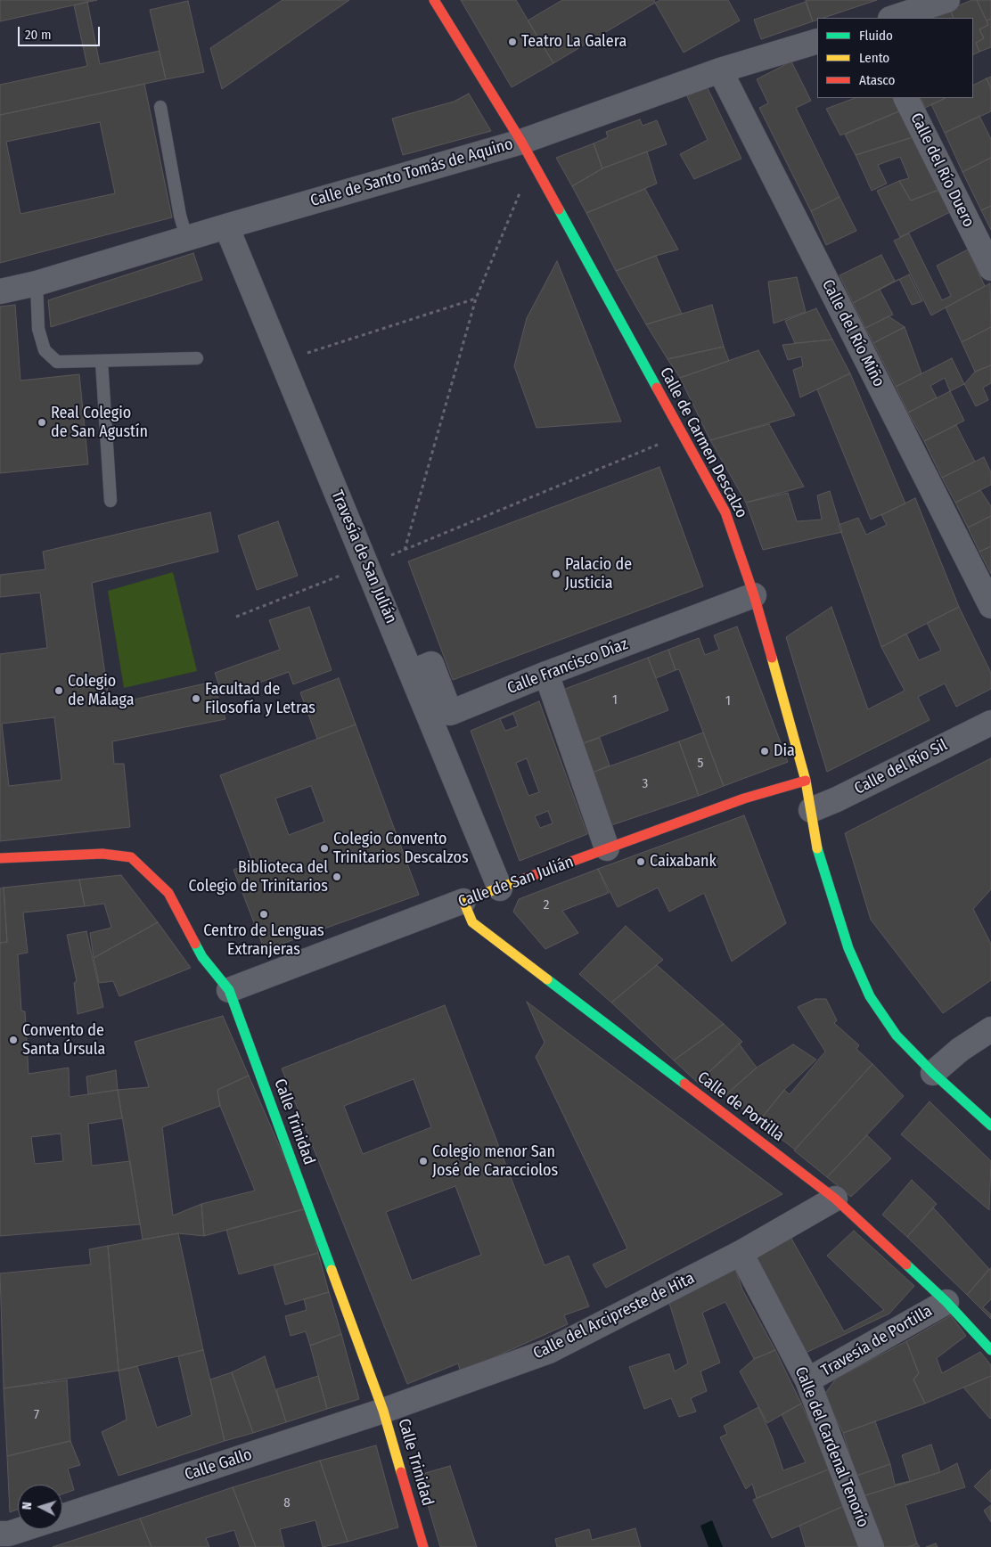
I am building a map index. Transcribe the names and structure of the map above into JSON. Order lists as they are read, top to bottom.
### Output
{
  "streets": {
    "street": [
      "Calle del Río Duero",
      "Calle de Santo Tomás de Aquino",
      "Calle del Río Miño",
      "Calle de Carmen Descalzo",
      "Travesía de San Julián",
      "Calle Francisco Díaz",
      "Calle del Río Sil",
      "Calle de San Julián",
      "Calle de Portilla",
      "Calle Trinidad",
      "Calle del Arcipreste de Hita",
      "Travesía de Portilla",
      "Calle del Cardenal Tenorio",
      "Calle Gallo"
    ]
  },
  "crossings": [
    ["Calle de Santo Tomás de Aquino", "Calle del Río Miño"],
    ["Calle de Santo Tomás de Aquino", "Calle de Carmen Descalzo"],
    ["Calle de Santo Tomás de Aquino", "Travesía de San Julián"],
    ["Calle de Carmen Descalzo", "Calle Francisco Díaz"],
    ["Calle de Carmen Descalzo", "Calle del Río Sil"],
    ["Calle de Carmen Descalzo", "Calle de San Julián"],
    ["Travesía de San Julián", "Calle Francisco Díaz"],
    ["Travesía de San Julián", "Calle de San Julián"],
    ["Calle de San Julián", "Calle de Portilla"],
    ["Calle de San Julián", "Calle Trinidad"],
    ["Calle de Portilla", "Calle del Arcipreste de Hita"],
    ["Calle de Portilla", "Travesía de Portilla"],
    ["Calle Trinidad", "Calle del Arcipreste de Hita"],
    ["Calle Trinidad", "Calle Gallo"],
    ["Calle del Arcipreste de Hita", "Calle del Cardenal Tenorio"],
    ["Calle del Arcipreste de Hita", "Calle Gallo"],
    ["Travesía de Portilla", "Calle del Cardenal Tenorio"]
  ],
  "places": [
    "Teatro La Galera",
    "Real Colegio de San Agustín",
    "Palacio de Justicia",
    "Colegio de Málaga",
    "Facultad de Filosofía y Letras",
    "Dia",
    "Colegio Convento Trinitarios Descalzos",
    "Caixabank",
    "Biblioteca del Colegio de Trinitarios",
    "Centro de Lenguas Extranjeras",
    "Convento de Santa Úrsula",
    "Colegio menor San José de Caracciolos"
  ],
  "house_numbers": [
    "1",
    "1",
    "5",
    "3",
    "2",
    "7",
    "8"
  ],
  "legend": ["Fluido", "Lento", "Atasco"],
  "scale_bar": "20 m",
  "north": "left"
}
